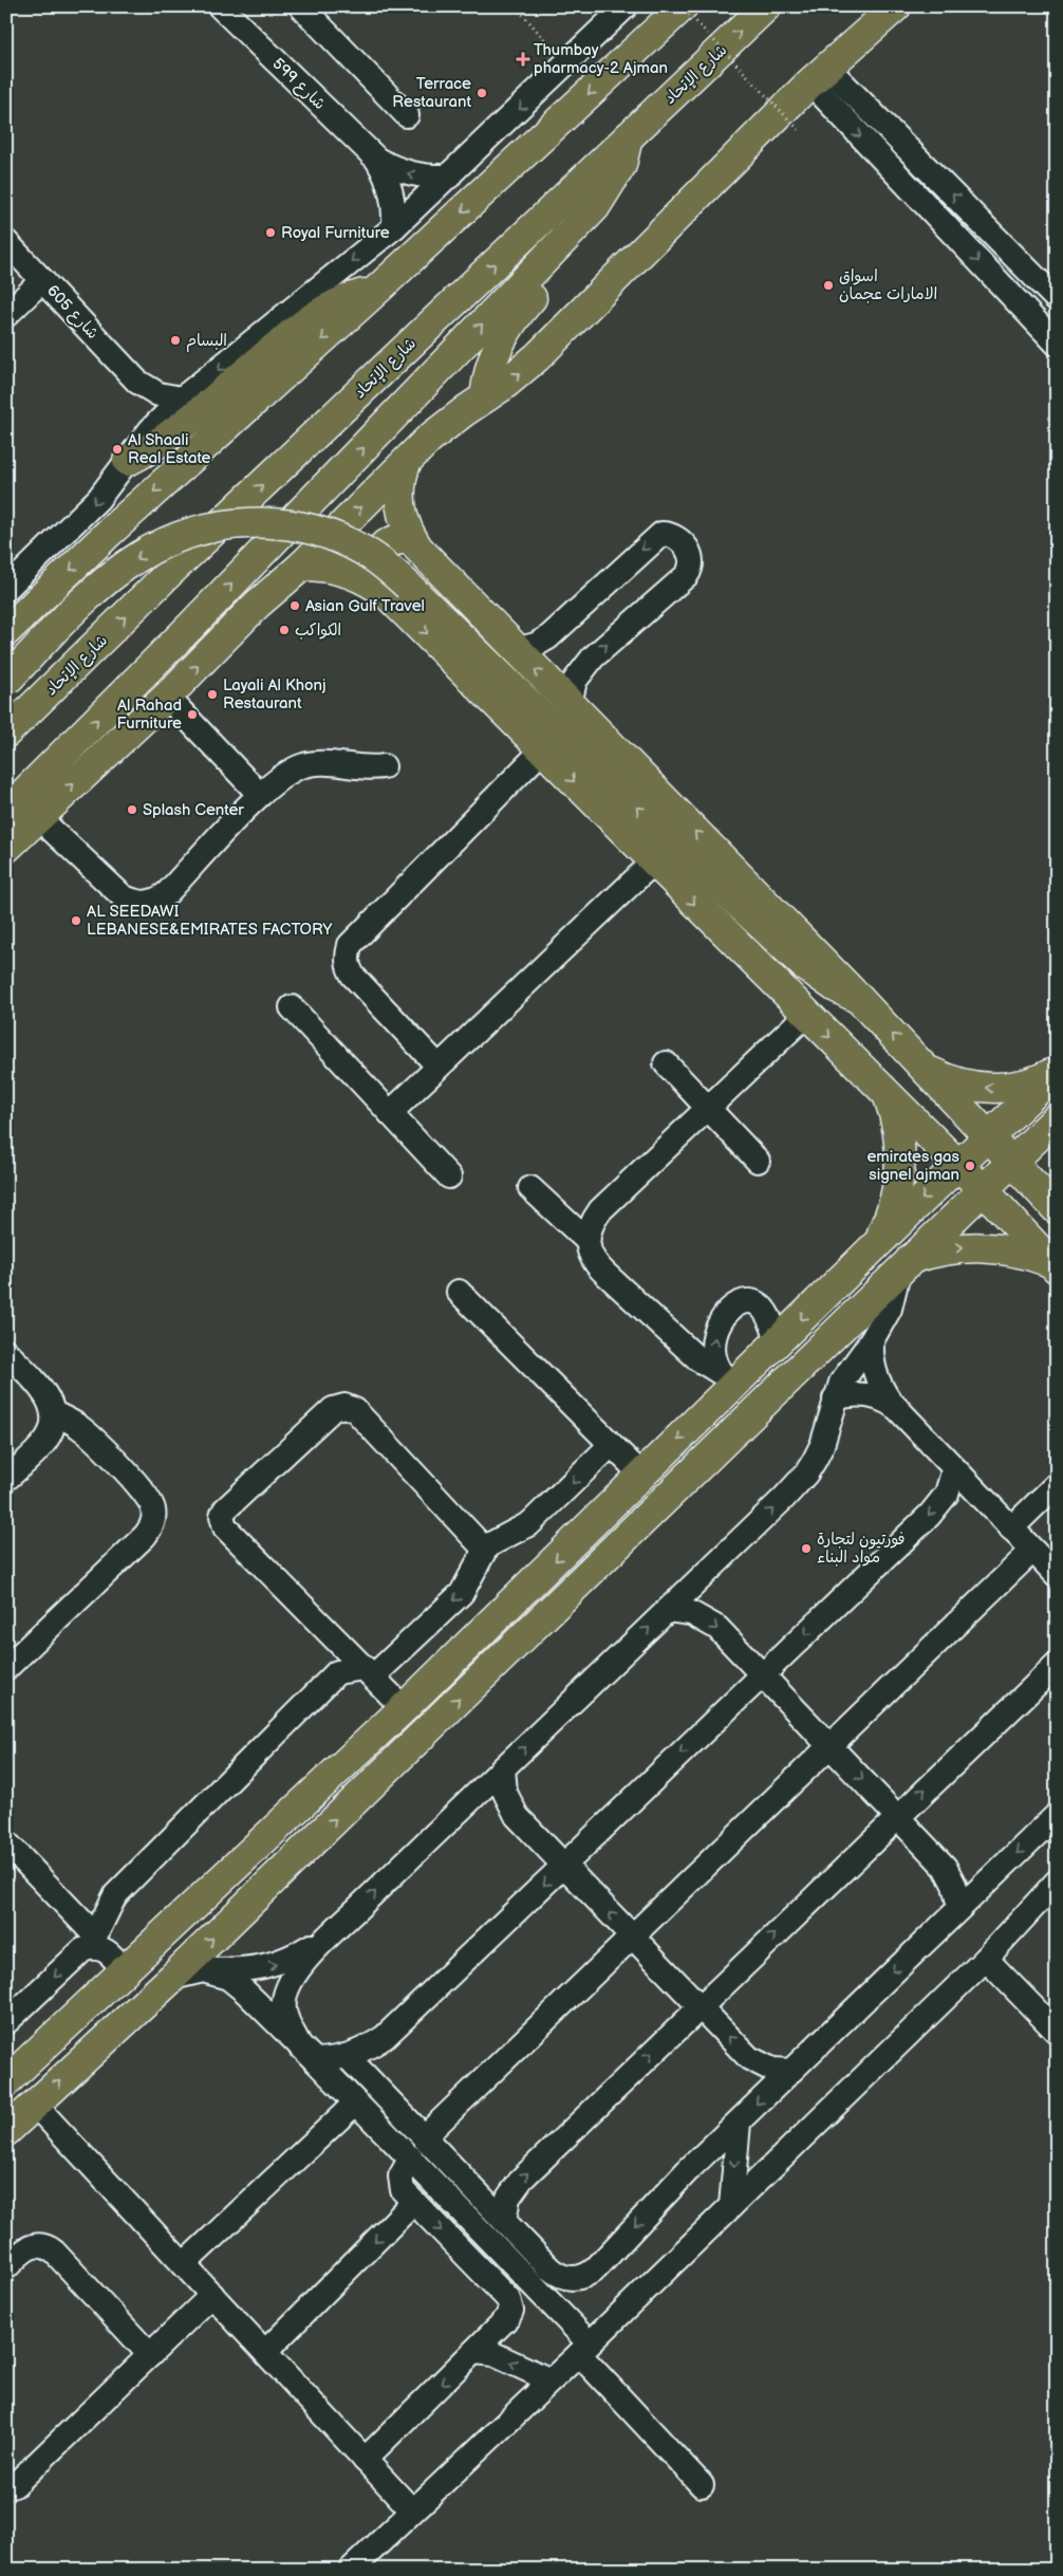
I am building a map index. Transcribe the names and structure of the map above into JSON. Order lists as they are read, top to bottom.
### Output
{
  "streets": {
    "main road": ["شارع الإتحاد"],
    "street": ["شارع 599", "شارع 605"]
  },
  "places": {
    "health": ["Thumbay pharmacy-2 Ajman"],
    "other": [
      "Terrace Restaurant",
      "Royal Furniture",
      "اسواق الامارات عجمان",
      "البسام",
      "Al Shaali Real Estate",
      "Asian Gulf Travel",
      "الكواكب",
      "Layali Al Khonj Restaurant",
      "Al Rahad Furniture",
      "Splash Center",
      "AL SEEDAWI LEBANESE&EMIRATES FACTORY",
      "emirates gas signel ajman",
      "فورتيون لتجارة مواد البناء"
    ]
  }
}
